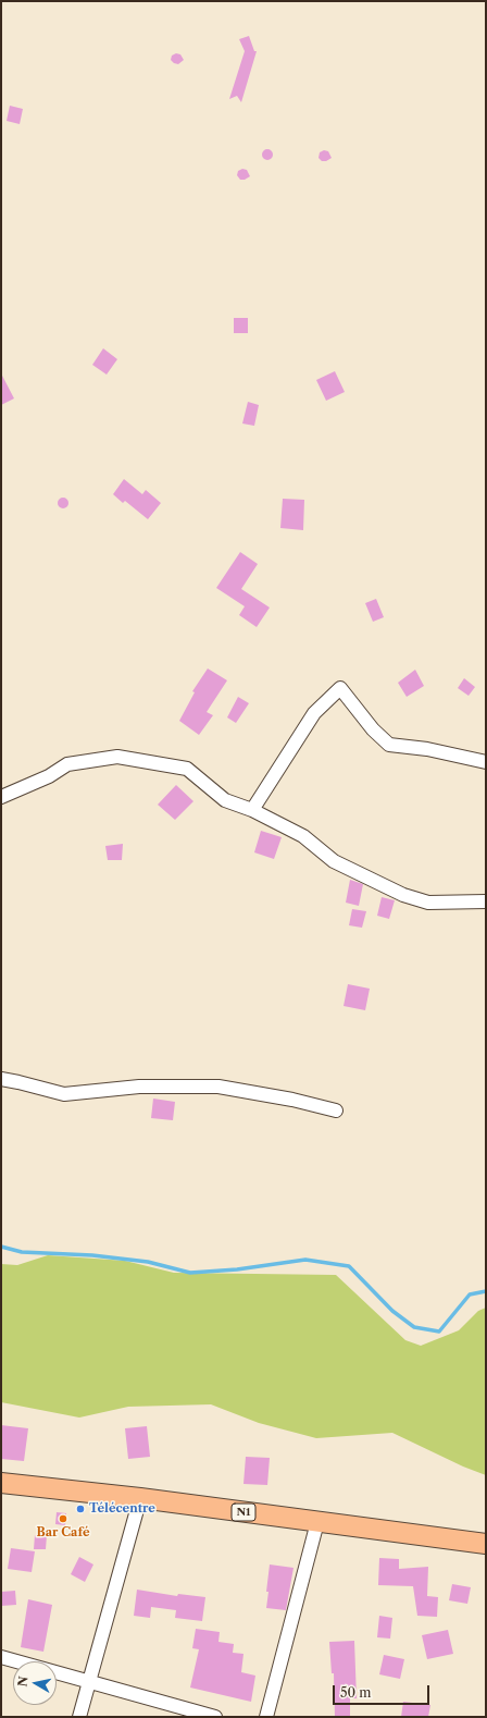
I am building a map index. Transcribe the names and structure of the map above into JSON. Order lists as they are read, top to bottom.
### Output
{
  "streets": {
    "highway": ["N1"]
  },
  "places": ["Télécentre", "Bar Café"],
  "scale_bar": "50 m",
  "north": "left"
}
